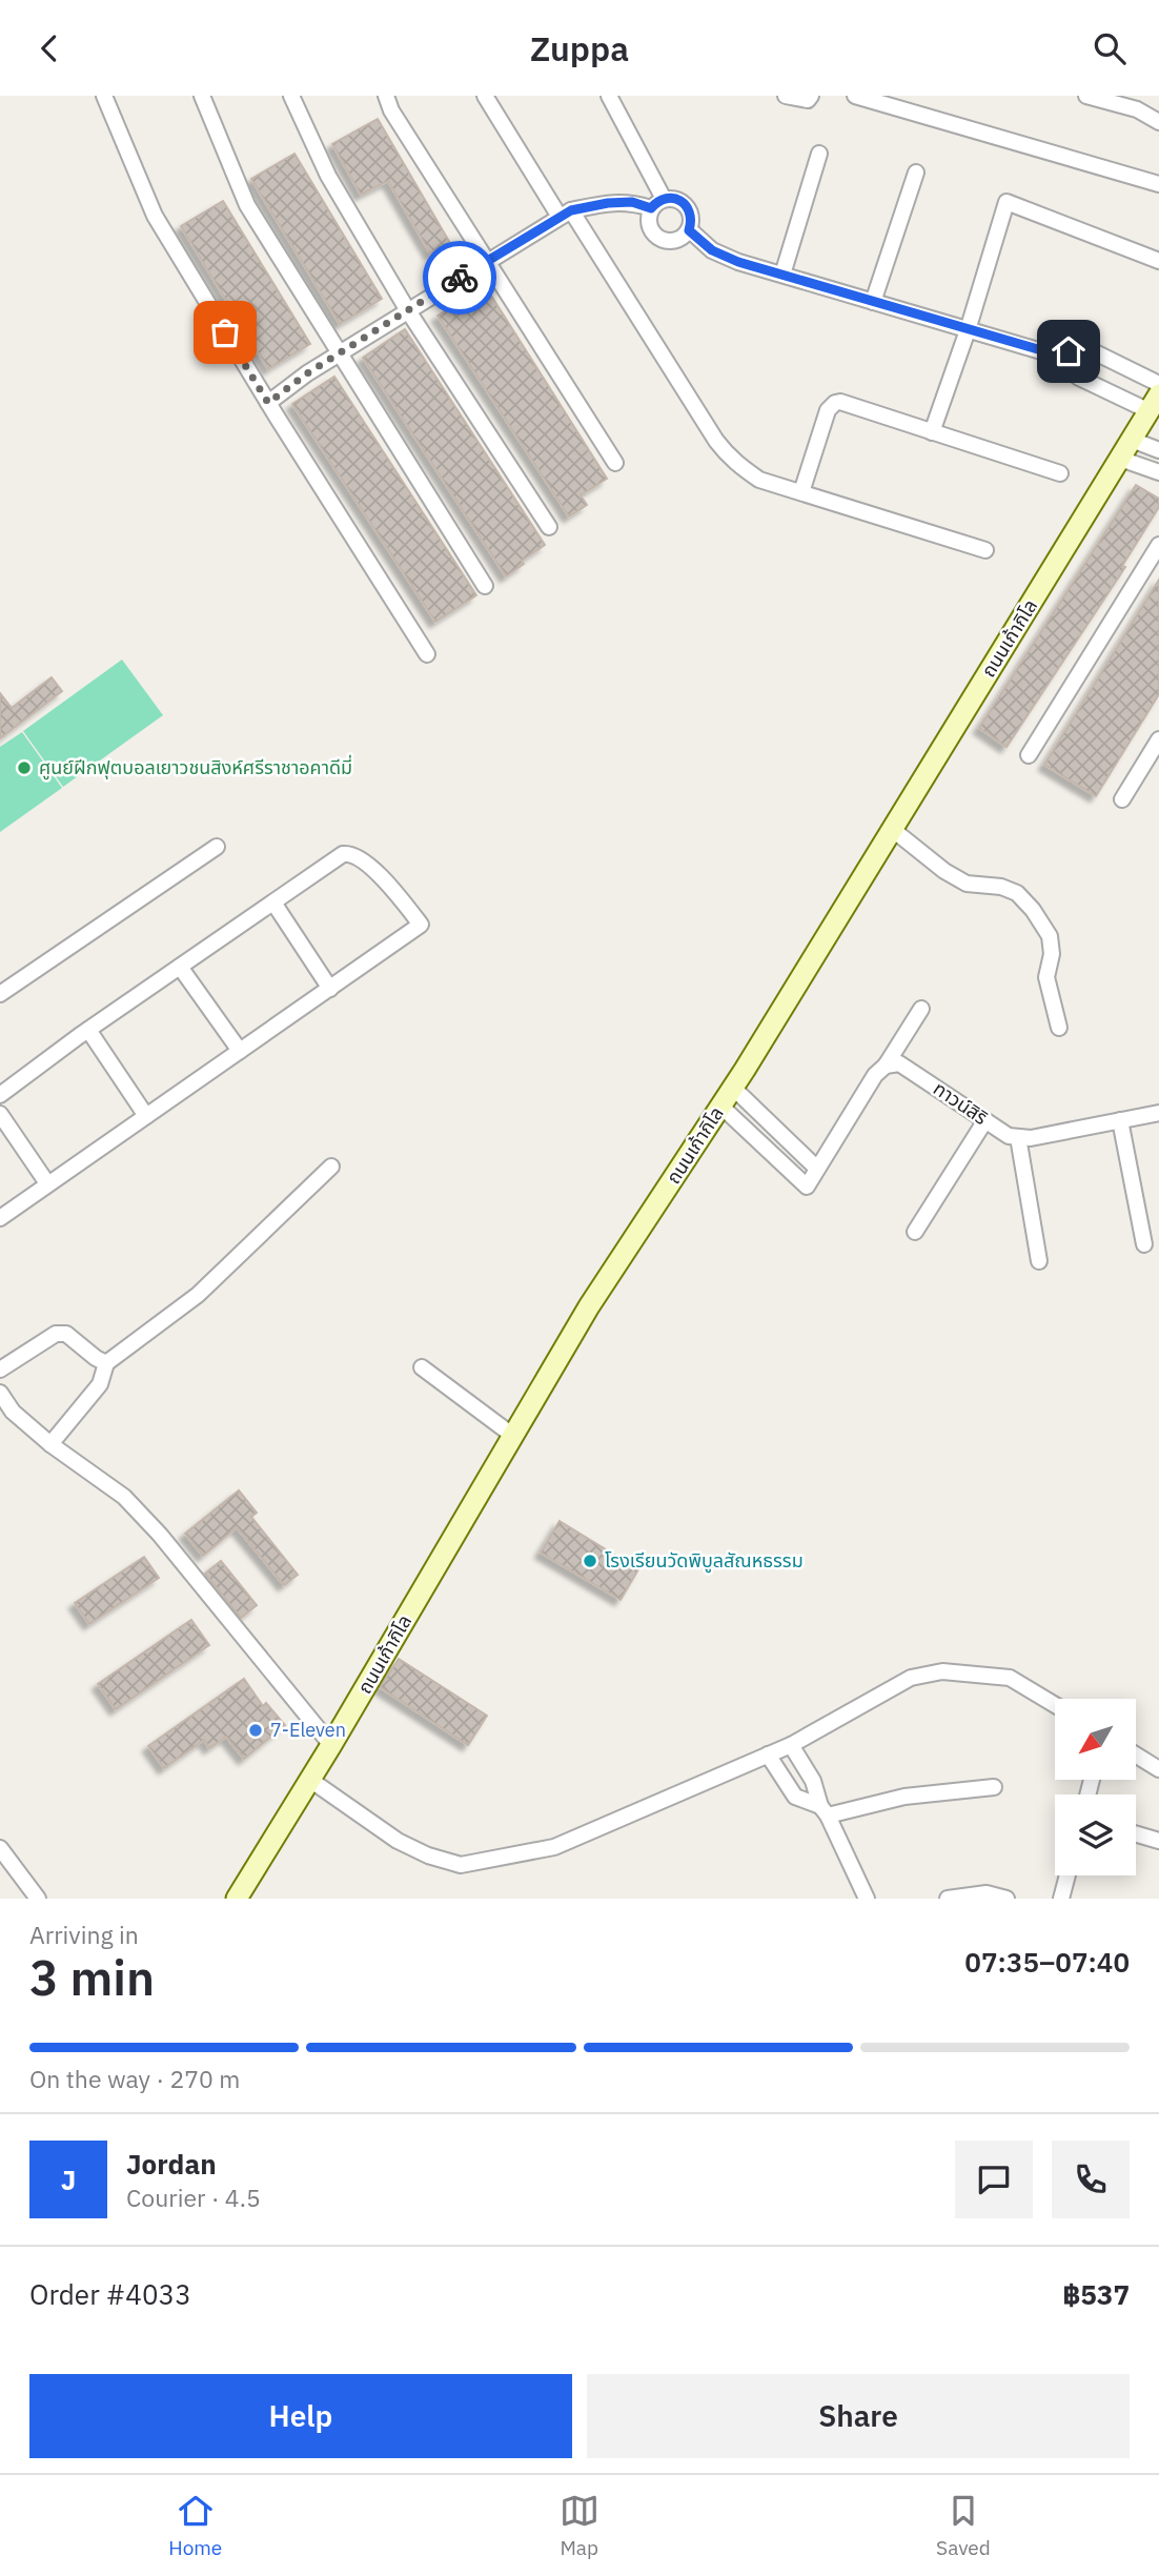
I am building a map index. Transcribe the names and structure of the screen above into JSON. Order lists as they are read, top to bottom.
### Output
{
  "streets": {
    "main road": ["ถนนเก้ากิโล"],
    "street": ["ทาวน์สิริ"]
  },
  "places": ["ศูนย์ฝีกฟุตบอลเยาวชนสิงห์ศรีราชาอคาดีมี่", "โรงเรียนวัดพิบูลสัณหธรรม", "7-Eleven"],
  "north": "bottom left",
  "page": {
    "header": "Zuppa",
    "heading": ["3 min", "Arriving in", "07:35–07:40"],
    "panel": [
      "Jordan",
      "Courier · 4.5",
      "Order #4033",
      "฿537"
    ],
    "bar": "On the way · 270 m",
    "round": "J",
    "buttons": ["Help", "Share"],
    "tabs": ["Home", "Map", "Saved"]
  }
}
